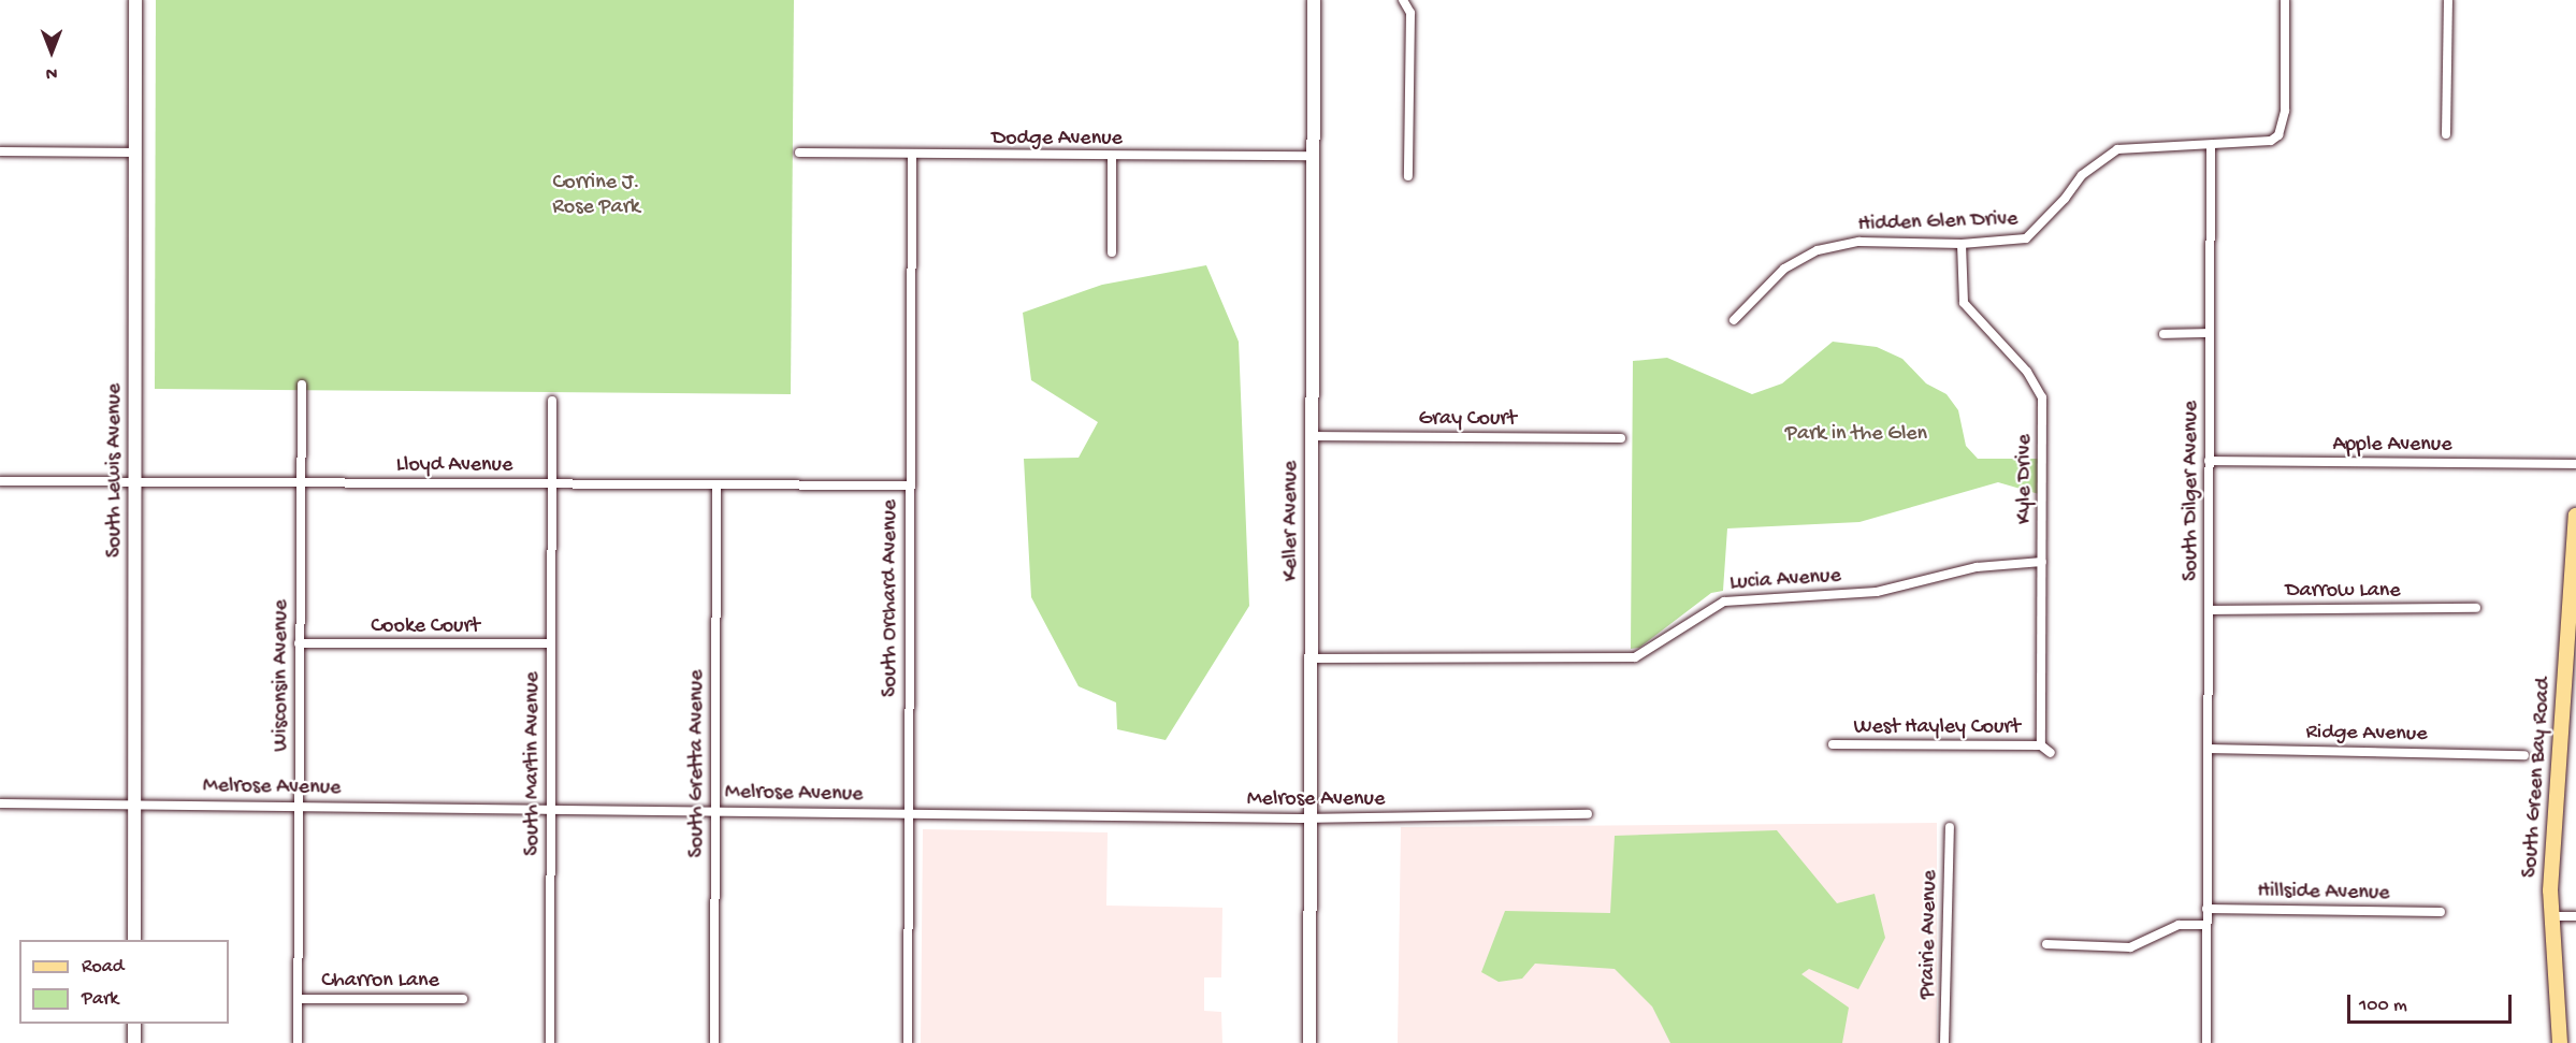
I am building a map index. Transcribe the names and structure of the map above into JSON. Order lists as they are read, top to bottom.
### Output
{
  "streets": {
    "main road": ["South Green Bay Road"],
    "street": [
      "Dodge Avenue",
      "Hidden Glen Drive",
      "Gray Court",
      "Apple Avenue",
      "Lloyd Avenue",
      "South Lewis Avenue",
      "Kyle Drive",
      "South Dilger Avenue",
      "Keller Avenue",
      "Lucia Avenue",
      "Darrow Lane",
      "South Orchard Avenue",
      "Cooke Court",
      "Wisconsin Avenue",
      "West Hayley Court",
      "Ridge Avenue",
      "South Martin Avenue",
      "South Gretta Avenue",
      "Melrose Avenue",
      "Hillside Avenue",
      "Prairie Avenue",
      "Charron Lane"
    ]
  },
  "crossings": [
    ["Dodge Avenue", "Keller Avenue"],
    ["Dodge Avenue", "South Orchard Avenue"],
    ["Hidden Glen Drive", "Kyle Drive"],
    ["Hidden Glen Drive", "South Dilger Avenue"],
    ["Gray Court", "Keller Avenue"],
    ["Apple Avenue", "South Dilger Avenue"],
    ["Lloyd Avenue", "South Lewis Avenue"],
    ["Lloyd Avenue", "South Orchard Avenue"],
    ["Lloyd Avenue", "Wisconsin Avenue"],
    ["Lloyd Avenue", "South Martin Avenue"],
    ["Lloyd Avenue", "South Gretta Avenue"],
    ["South Lewis Avenue", "Melrose Avenue"],
    ["Kyle Drive", "Lucia Avenue"],
    ["Kyle Drive", "West Hayley Court"],
    ["South Dilger Avenue", "Darrow Lane"],
    ["South Dilger Avenue", "Ridge Avenue"],
    ["South Dilger Avenue", "Hillside Avenue"],
    ["Keller Avenue", "Lucia Avenue"],
    ["Keller Avenue", "Melrose Avenue"],
    ["South Orchard Avenue", "Melrose Avenue"],
    ["Cooke Court", "Wisconsin Avenue"],
    ["Cooke Court", "South Martin Avenue"],
    ["Wisconsin Avenue", "Melrose Avenue"],
    ["Wisconsin Avenue", "Charron Lane"],
    ["South Martin Avenue", "Melrose Avenue"],
    ["South Gretta Avenue", "Melrose Avenue"]
  ],
  "parks": ["Corrine J. Rose Park", "Park in the Glen"],
  "legend": ["Road", "Park"],
  "scale_bar": "100 m",
  "north": "bottom"
}
